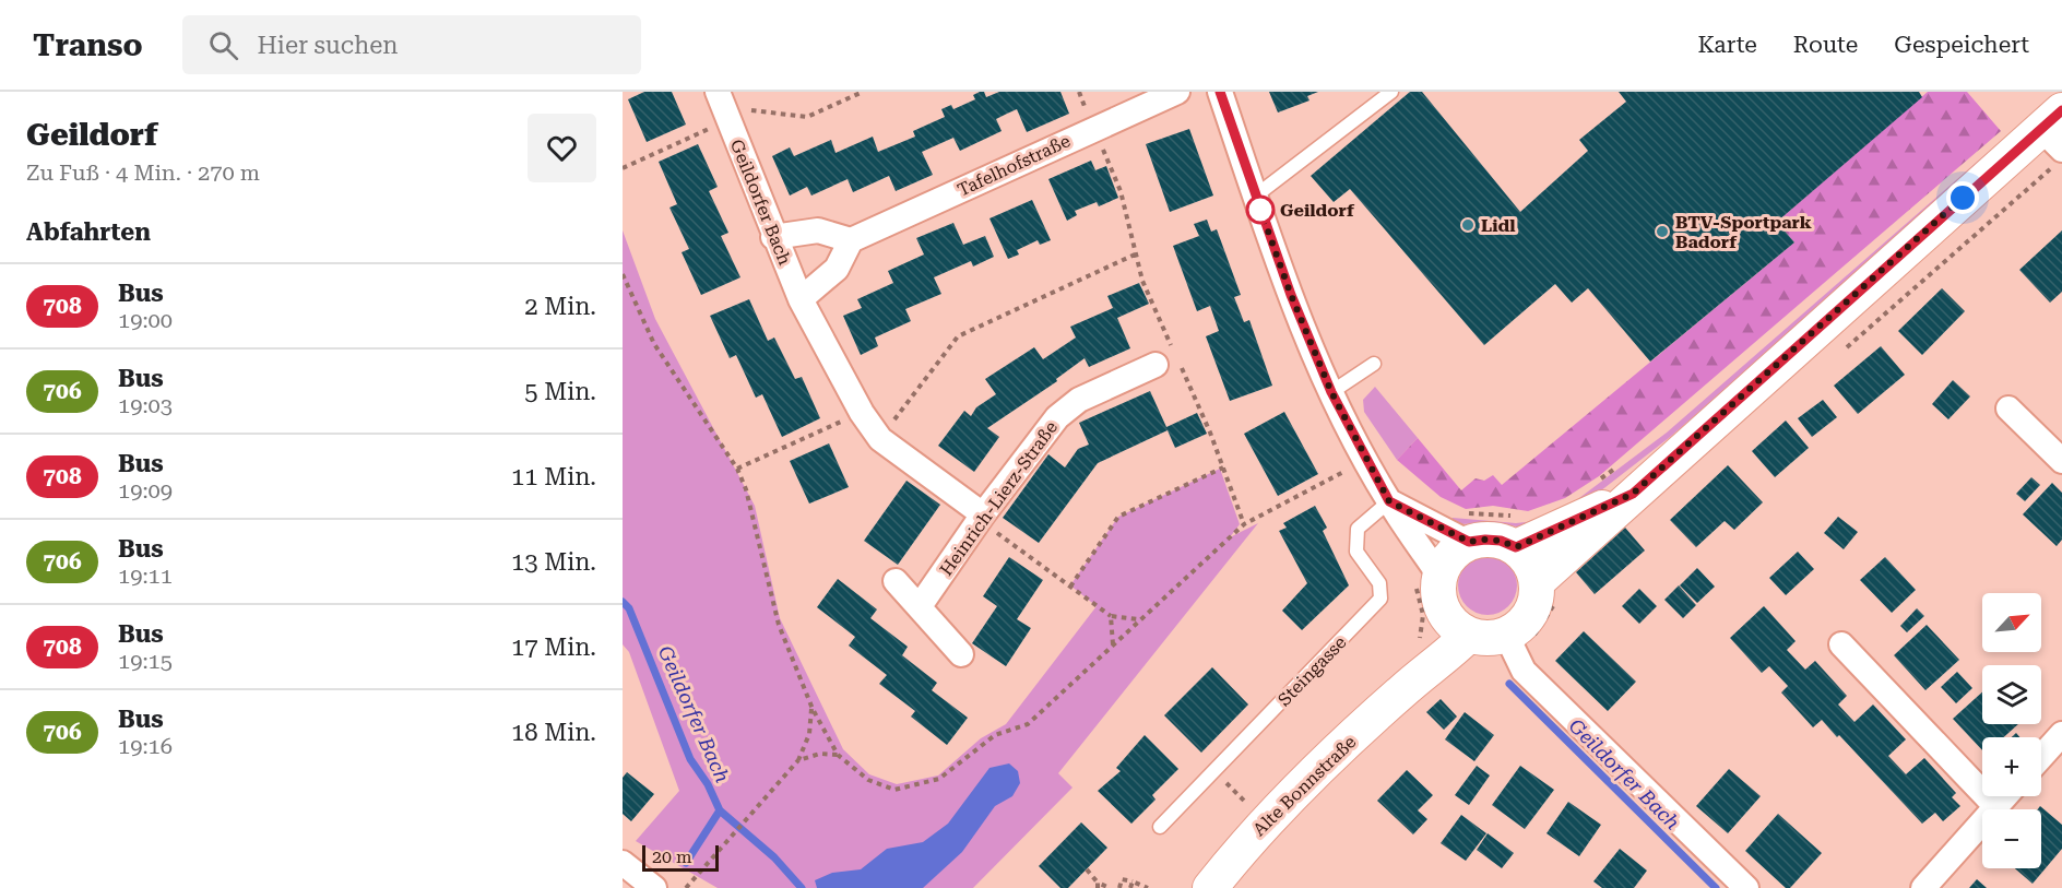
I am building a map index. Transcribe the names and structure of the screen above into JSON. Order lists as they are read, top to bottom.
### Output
{
  "streets": {
    "main road": ["Alte Bonnstraße"],
    "street": ["Tafelhofstraße", "Geildorfer Bach", "Heinrich-Lierz-Straße"],
    "lane": ["Steingasse"]
  },
  "crossings": [
    ["Geildorfer Bach", "Heinrich-Lierz-Straße"]
  ],
  "water": ["Geildorfer Bach"],
  "places": ["Geildorf", "Lidl", "BTV-Sportpark Badorf"],
  "lines": ["bus line 708"],
  "scale_bar": "20 m",
  "north": "top right",
  "page": {
    "header": "Transo",
    "search": "Hier suchen",
    "nav": ["Karte", "Route", "Gespeichert"],
    "heading": [
      ["Geildorf", "Zu Fuß · 4 Min. · 270 m"],
      "Abfahrten"
    ],
    "list": [
      {
        "mark": "708",
        "name": "Bus",
        "note": "19:00",
        "value": "2 Min."
      },
      {
        "mark": "706",
        "name": "Bus",
        "note": "19:03",
        "value": "5 Min."
      },
      {
        "mark": "708",
        "name": "Bus",
        "note": "19:09",
        "value": "11 Min."
      },
      {
        "mark": "706",
        "name": "Bus",
        "note": "19:11",
        "value": "13 Min."
      },
      {
        "mark": "708",
        "name": "Bus",
        "note": "19:15",
        "value": "17 Min."
      },
      {
        "mark": "706",
        "name": "Bus",
        "note": "19:16",
        "value": "18 Min."
      }
    ],
    "map_buttons": ["+", "−"],
    "scale": "20 m"
  }
}
